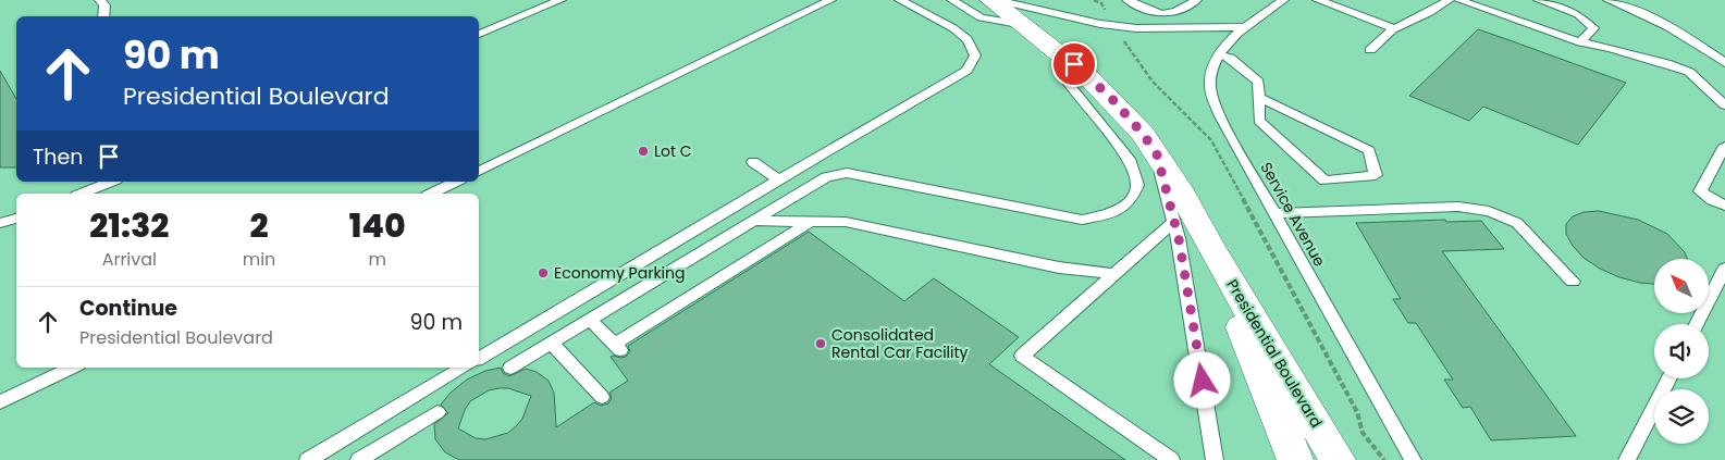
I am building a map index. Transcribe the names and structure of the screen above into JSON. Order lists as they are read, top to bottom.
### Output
{
  "streets": {
    "main road": ["Presidential Boulevard"],
    "lane": ["Service Avenue"]
  },
  "places": ["Lot C", "Economy Parking", "Consolidated Rental Car Facility"],
  "north": "top left",
  "page": {
    "turn": ["90 m", "Presidential Boulevard"],
    "then": "Then",
    "eta": [
      "21:32",
      "Arrival",
      "2",
      "min",
      "140",
      "m"
    ],
    "list": [
      {
        "name": "Continue",
        "note": "Presidential Boulevard",
        "value": "90 m"
      }
    ]
  }
}
